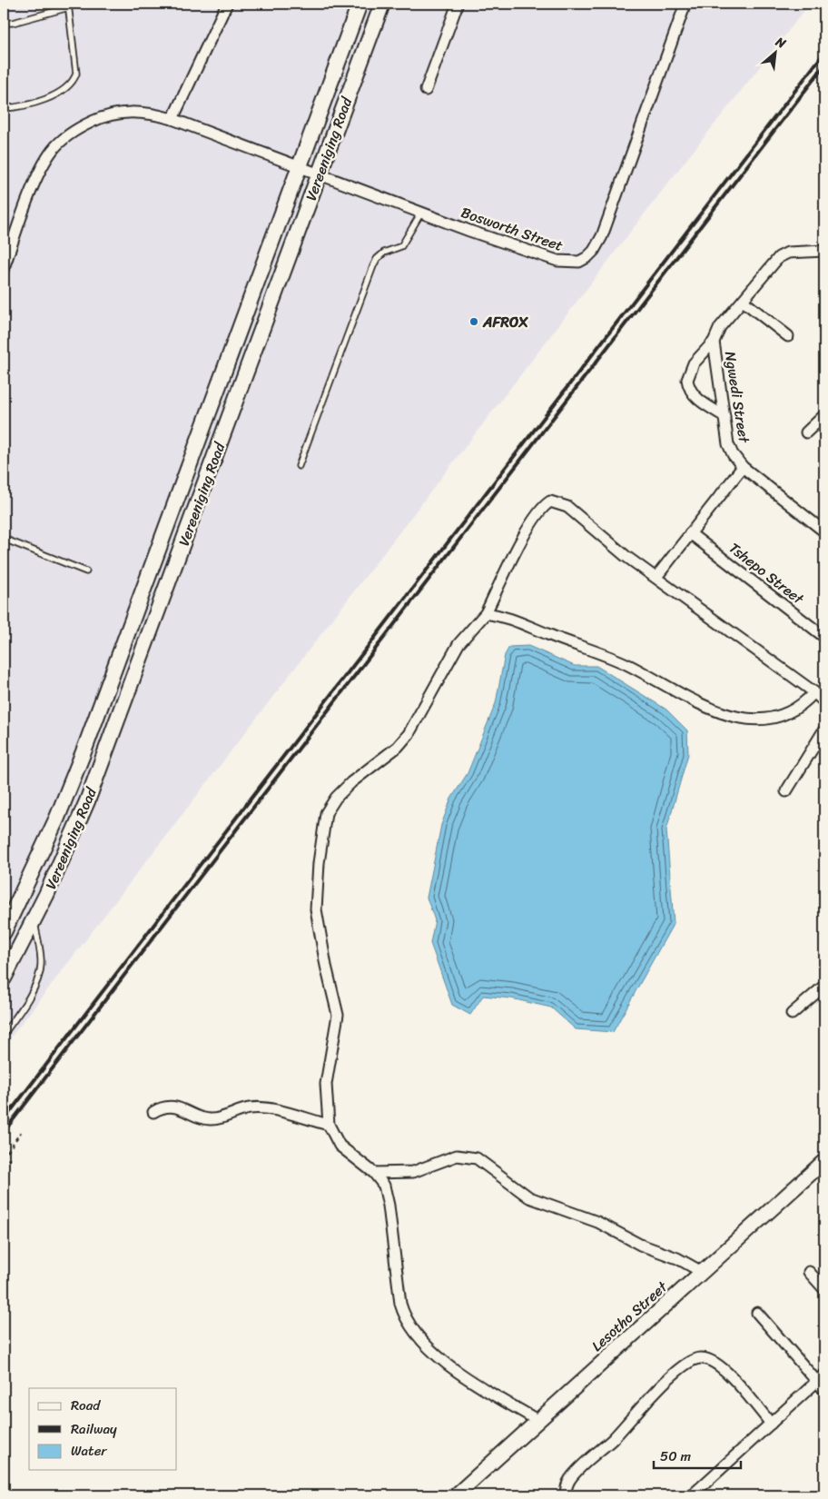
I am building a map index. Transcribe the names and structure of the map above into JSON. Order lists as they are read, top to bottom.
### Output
{
  "streets": {
    "main road": ["Vereeniging Road"],
    "street": [
      "Bosworth Street",
      "Ngwedi Street",
      "Tshepo Street",
      "Lesotho Street"
    ]
  },
  "crossings": [
    ["Vereeniging Road", "Bosworth Street"]
  ],
  "places": ["AFROX"],
  "legend": ["Road", "Railway", "Water"],
  "scale_bar": "50 m",
  "north": "top right"
}
